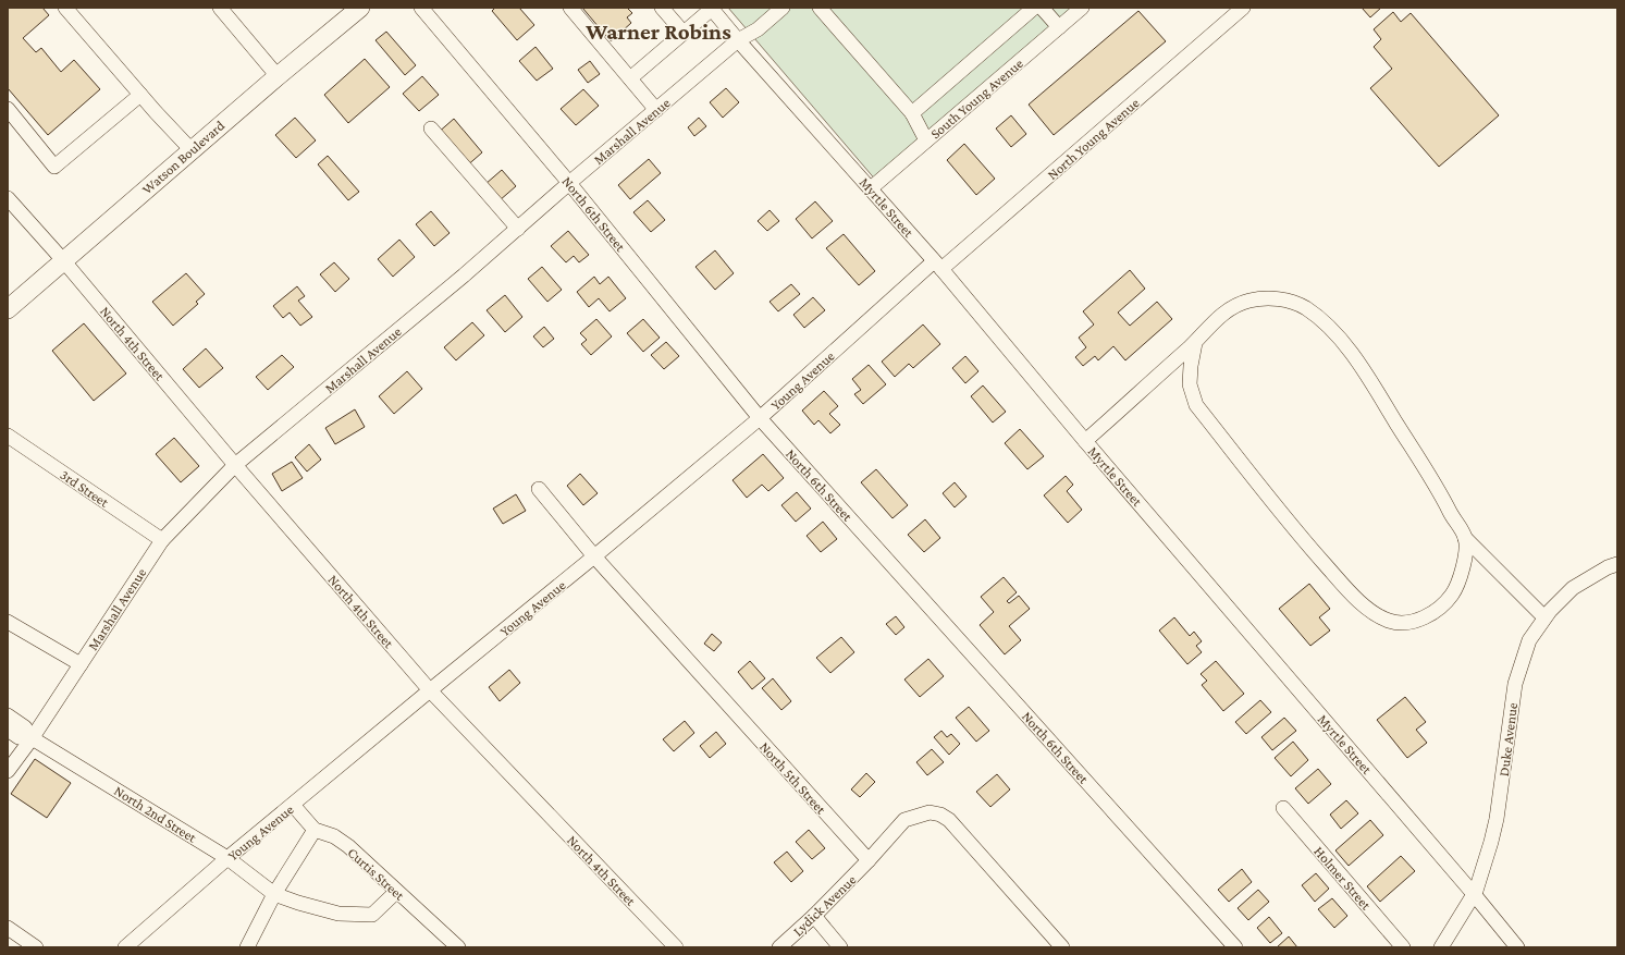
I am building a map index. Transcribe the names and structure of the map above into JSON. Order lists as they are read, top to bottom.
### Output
{
  "streets": {
    "main road": ["Watson Boulevard"],
    "street": [
      "South Young Avenue",
      "Marshall Avenue",
      "North Young Avenue",
      "Myrtle Street",
      "North 6th Street",
      "North 4th Street",
      "Young Avenue",
      "3rd Street",
      "Duke Avenue",
      "North 5th Street",
      "North 2nd Street",
      "Curtis Street",
      "Holmer Street",
      "Lydick Avenue"
    ]
  },
  "crossings": [
    ["South Young Avenue", "Myrtle Street"],
    ["Marshall Avenue", "Myrtle Street"],
    ["Marshall Avenue", "North 6th Street"],
    ["Marshall Avenue", "North 4th Street"],
    ["Marshall Avenue", "3rd Street"],
    ["Marshall Avenue", "North 2nd Street"],
    ["North Young Avenue", "Myrtle Street"],
    ["North Young Avenue", "Young Avenue"],
    ["Watson Boulevard", "North 4th Street"],
    ["Myrtle Street", "Young Avenue"],
    ["Myrtle Street", "Duke Avenue"],
    ["North 6th Street", "Young Avenue"],
    ["North 4th Street", "Young Avenue"],
    ["Young Avenue", "North 5th Street"],
    ["Young Avenue", "North 2nd Street"],
    ["Young Avenue", "Curtis Street"],
    ["North 5th Street", "Lydick Avenue"],
    ["North 2nd Street", "Curtis Street"]
  ],
  "districts": ["Warner Robins"]
}
